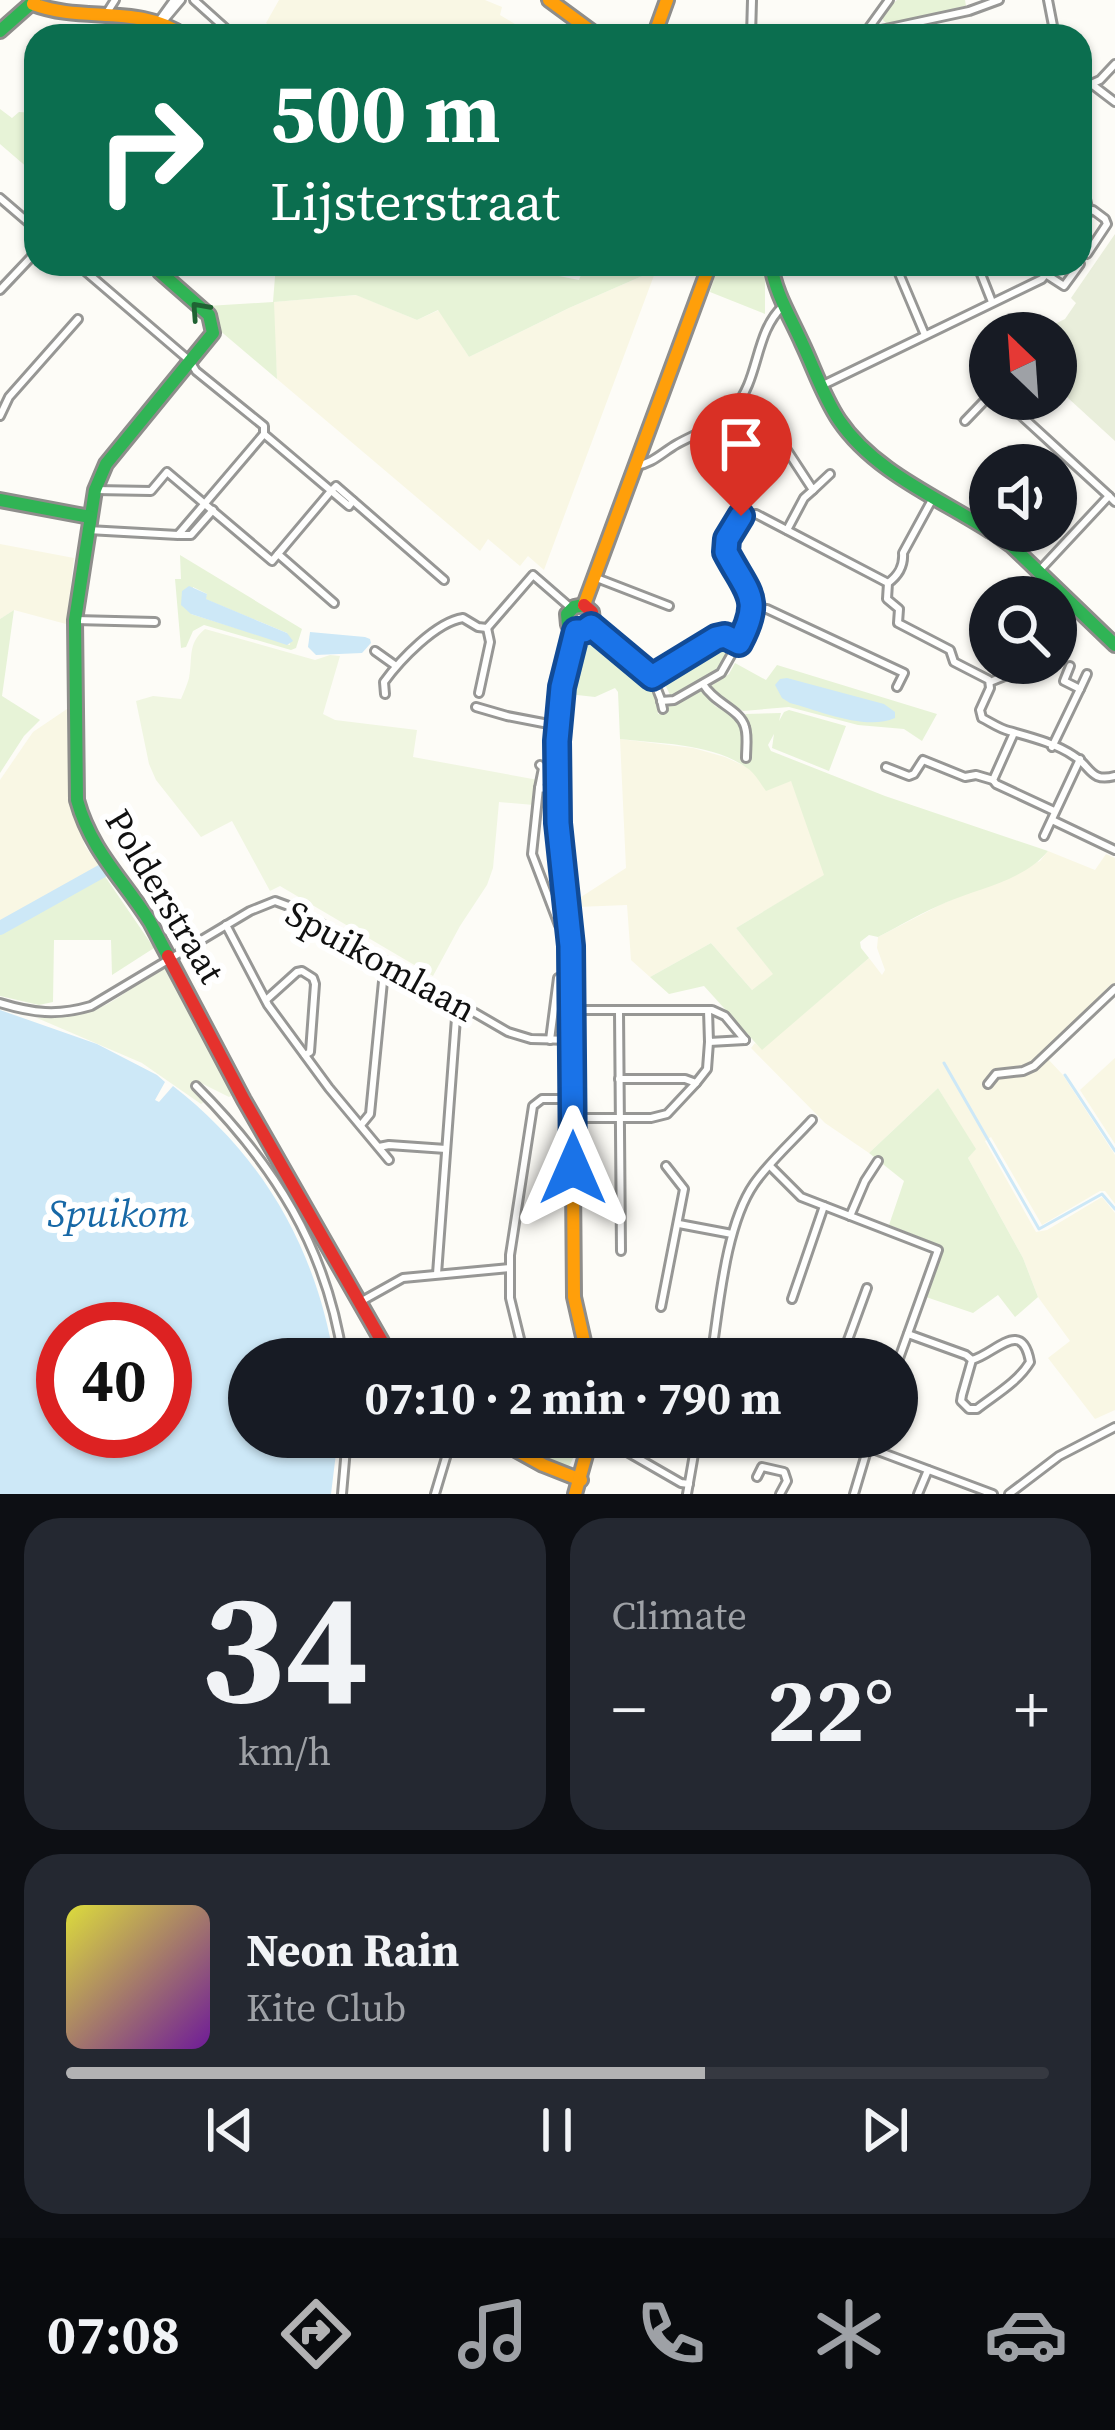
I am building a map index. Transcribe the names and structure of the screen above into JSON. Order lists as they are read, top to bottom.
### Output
{
  "streets": {
    "street": ["Polderstraat", "Spuikomlaan"]
  },
  "crossings": [
    ["Polderstraat", "Spuikomlaan"]
  ],
  "water": ["Spuikom"],
  "north": "top left",
  "page": {
    "turn": ["500 m", "Lijsterstraat"],
    "limit": "40",
    "trip": "07:10 · 2 min · 790 m",
    "tile": [
      ["34", "km/h"],
      "Climate"
    ],
    "heat": ["−", "22°", "+"],
    "song": ["Neon Rain", "Kite Club"],
    "tabs": "07:08"
  }
}
